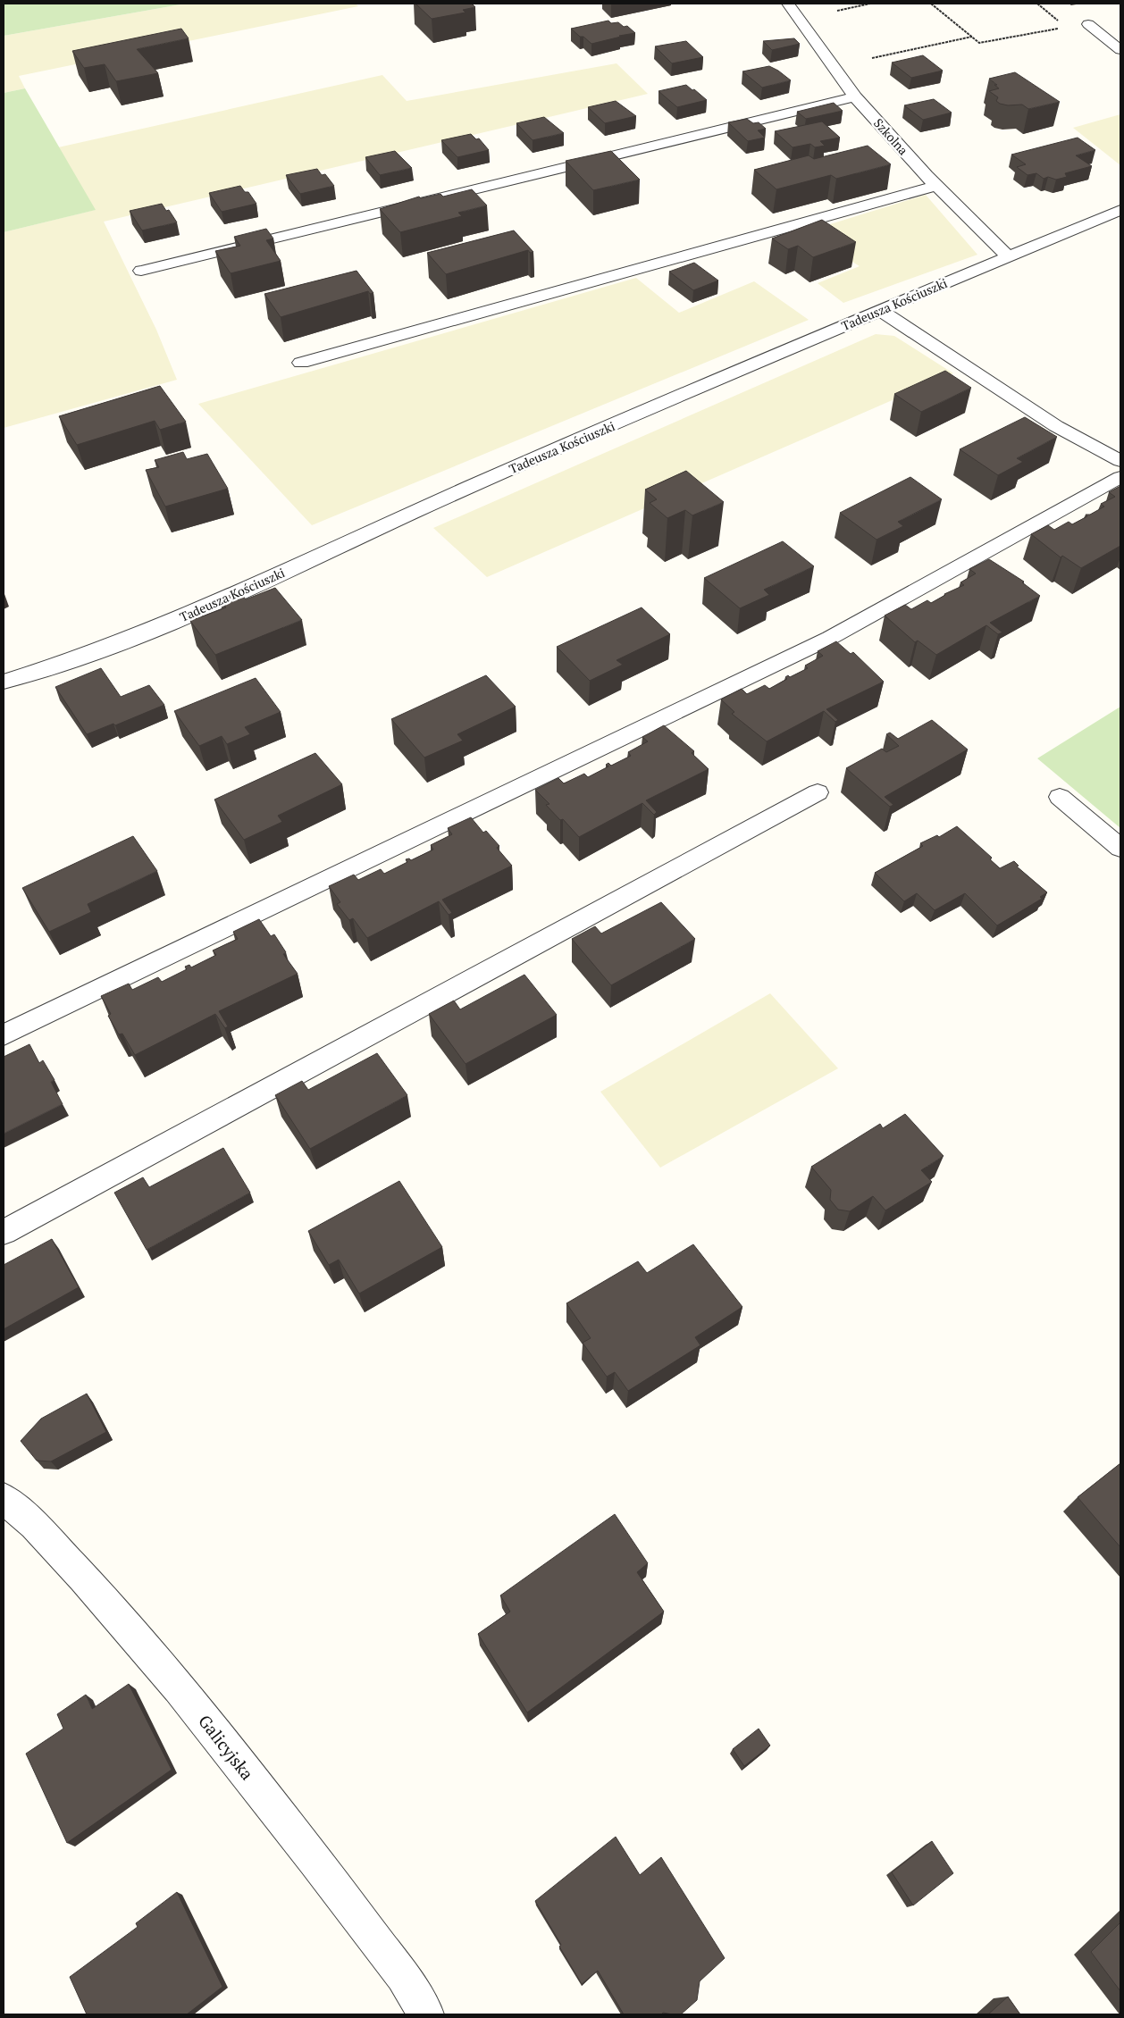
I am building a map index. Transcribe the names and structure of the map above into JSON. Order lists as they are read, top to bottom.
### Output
{
  "streets": {
    "street": ["Szkolna", "Tadeusza Kościuszki", "Galicyjska"]
  },
  "crossings": [
    ["Szkolna", "Tadeusza Kościuszki"]
  ]
}
